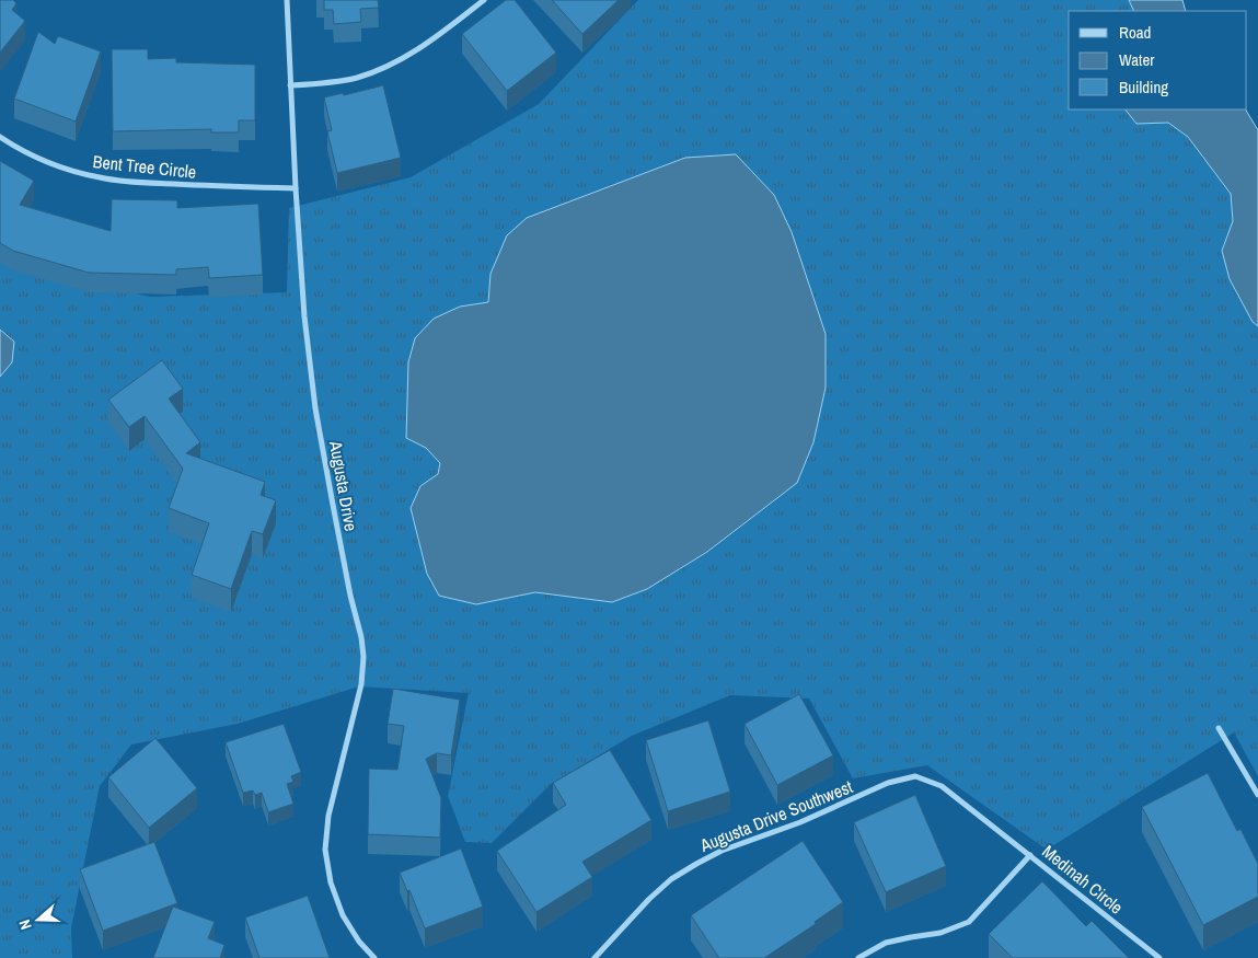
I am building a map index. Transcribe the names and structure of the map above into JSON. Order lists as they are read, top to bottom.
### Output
{
  "streets": {
    "street": [
      "Bent Tree Circle",
      "Augusta Drive",
      "Augusta Drive Southwest",
      "Medinah Circle"
    ]
  },
  "crossings": [
    ["Bent Tree Circle", "Augusta Drive"],
    ["Augusta Drive Southwest", "Medinah Circle"]
  ],
  "legend": ["Road", "Water", "Building"],
  "north": "left"
}
